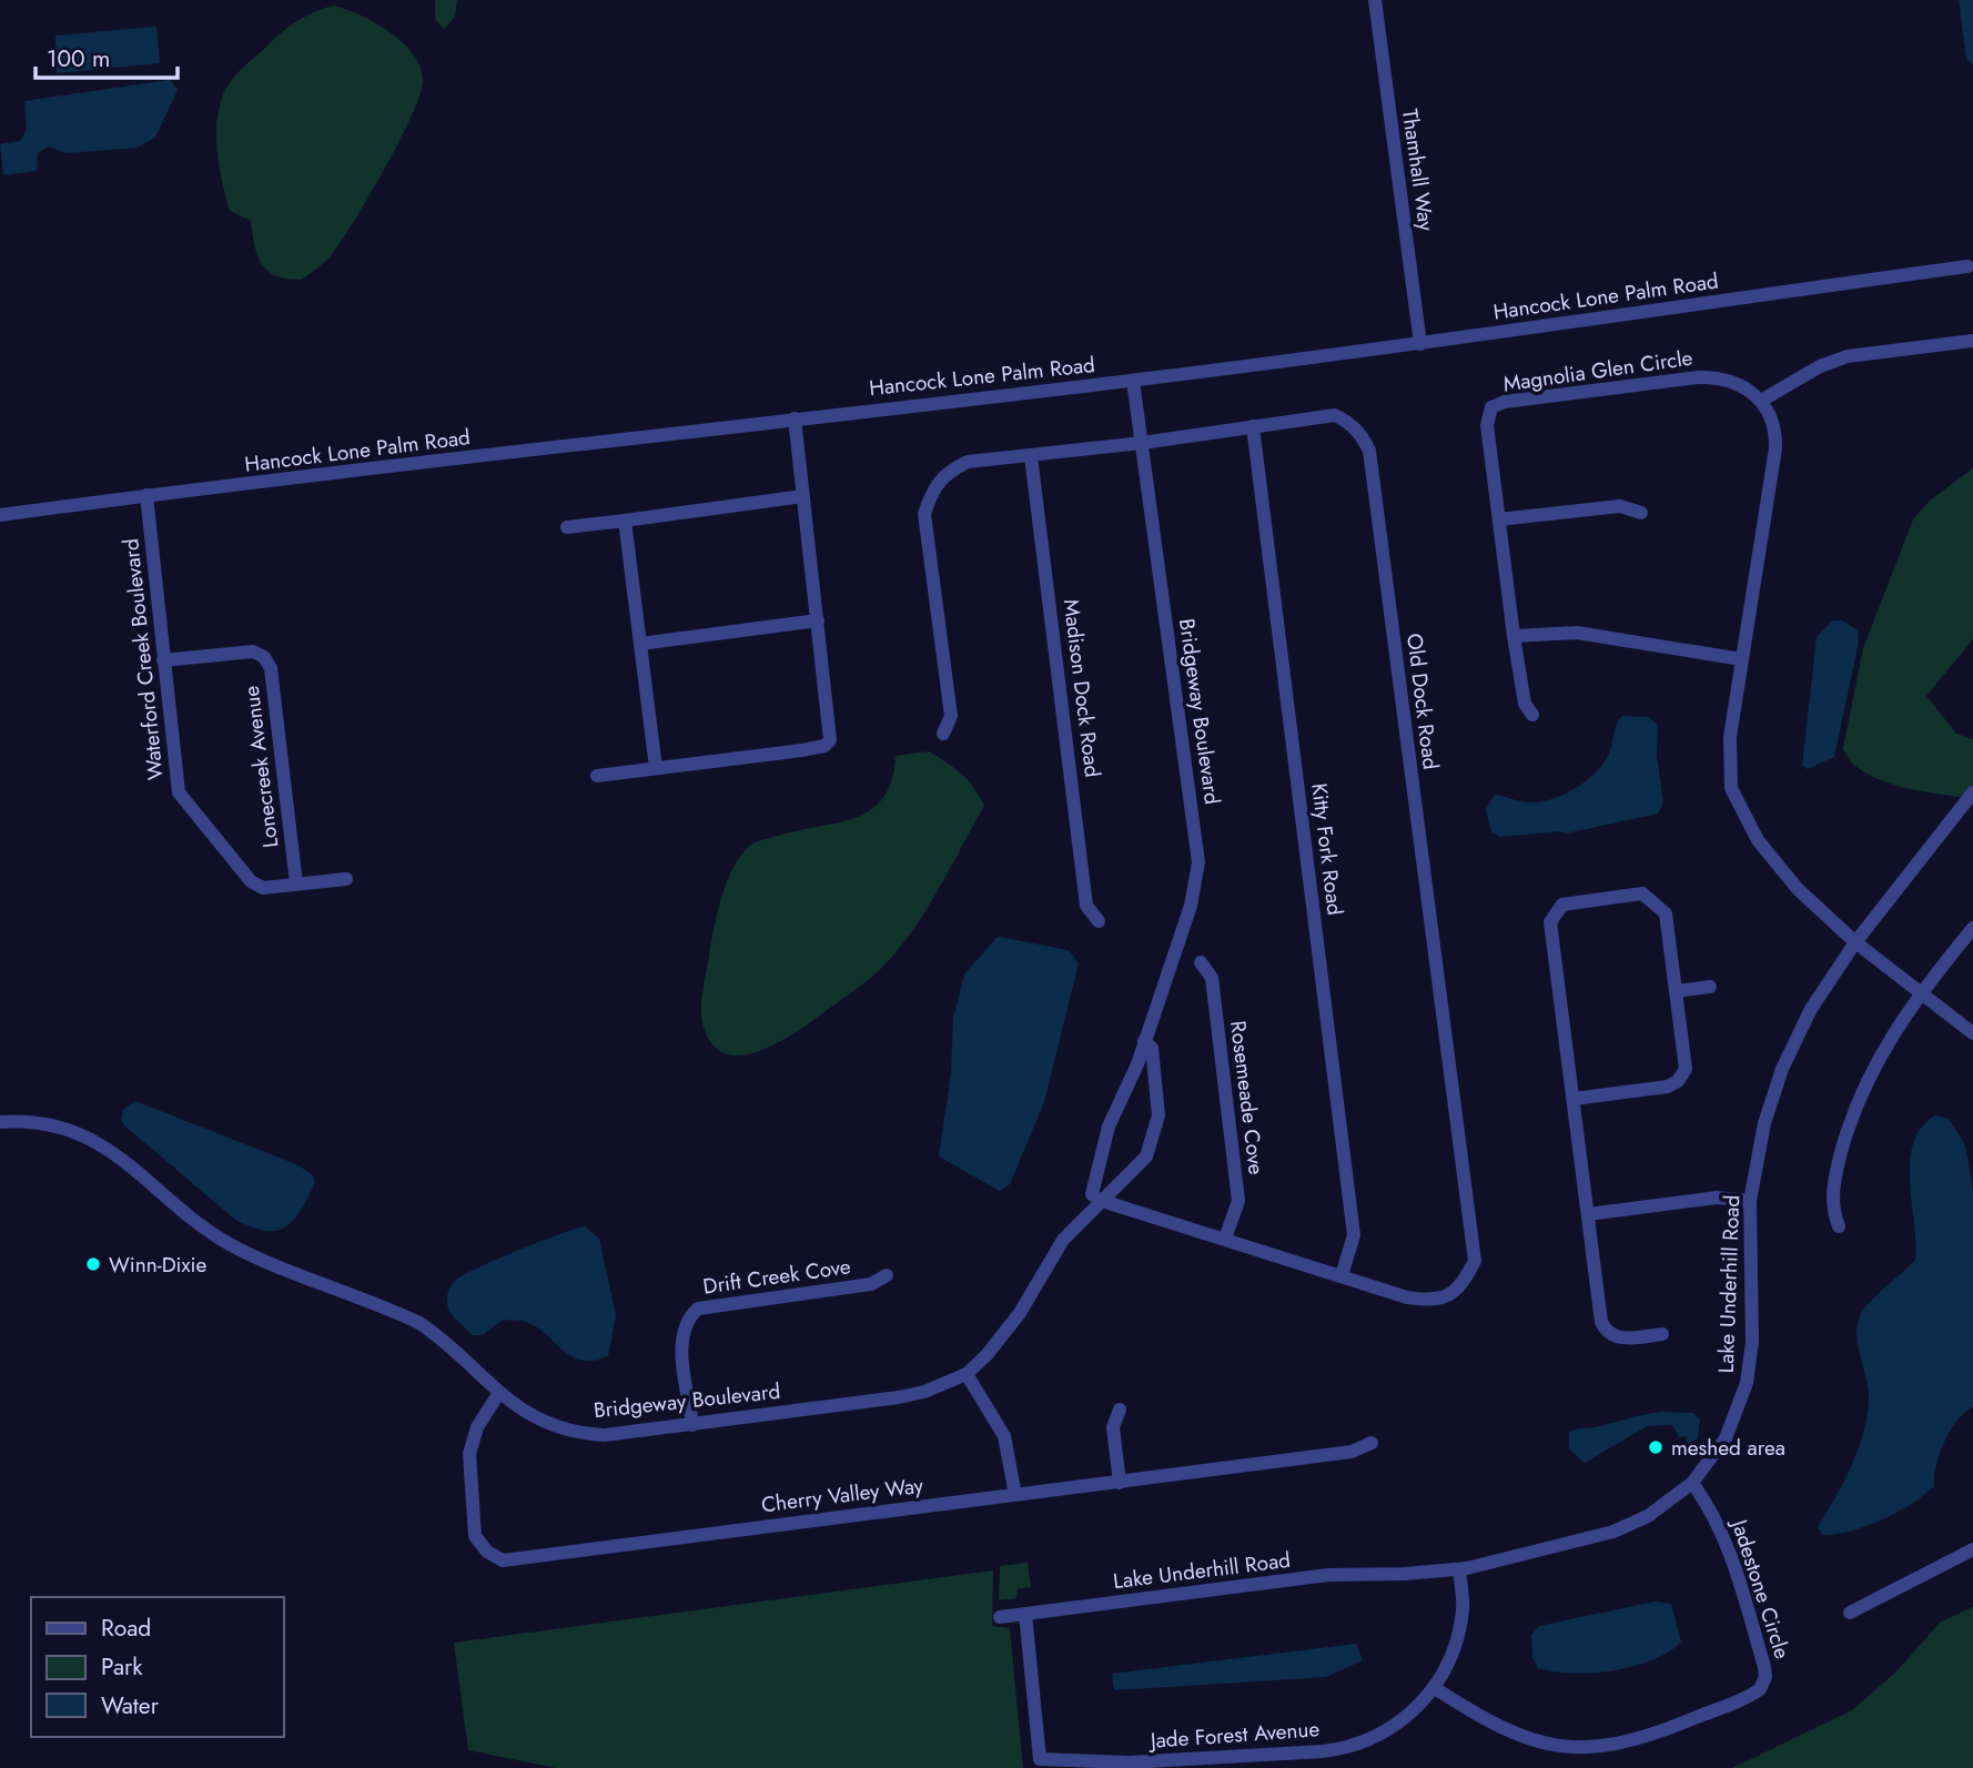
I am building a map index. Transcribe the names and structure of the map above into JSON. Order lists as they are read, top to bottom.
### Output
{
  "streets": {
    "street": [
      "Thamhall Way",
      "Hancock Lone Palm Road",
      "Magnolia Glen Circle",
      "Waterford Creek Boulevard",
      "Madison Dock Road",
      "Old Dock Road",
      "Bridgeway Boulevard",
      "Lonecreek Avenue",
      "Kitty Fork Road",
      "Rosemeade Cove",
      "Drift Creek Cove",
      "Lake Underhill Road",
      "Cherry Valley Way",
      "Jadestone Circle",
      "Jade Forest Avenue"
    ]
  },
  "crossings": [
    ["Thamhall Way", "Hancock Lone Palm Road"],
    ["Hancock Lone Palm Road", "Waterford Creek Boulevard"],
    ["Hancock Lone Palm Road", "Bridgeway Boulevard"],
    ["Waterford Creek Boulevard", "Lonecreek Avenue"],
    ["Madison Dock Road", "Old Dock Road"],
    ["Old Dock Road", "Bridgeway Boulevard"],
    ["Old Dock Road", "Kitty Fork Road"],
    ["Old Dock Road", "Rosemeade Cove"],
    ["Bridgeway Boulevard", "Drift Creek Cove"],
    ["Bridgeway Boulevard", "Cherry Valley Way"],
    ["Lake Underhill Road", "Jadestone Circle"],
    ["Lake Underhill Road", "Jade Forest Avenue"],
    ["Jadestone Circle", "Jade Forest Avenue"]
  ],
  "places": ["Winn-Dixie", "meshed area"],
  "legend": ["Road", "Park", "Water"],
  "scale_bar": "100 m"
}
